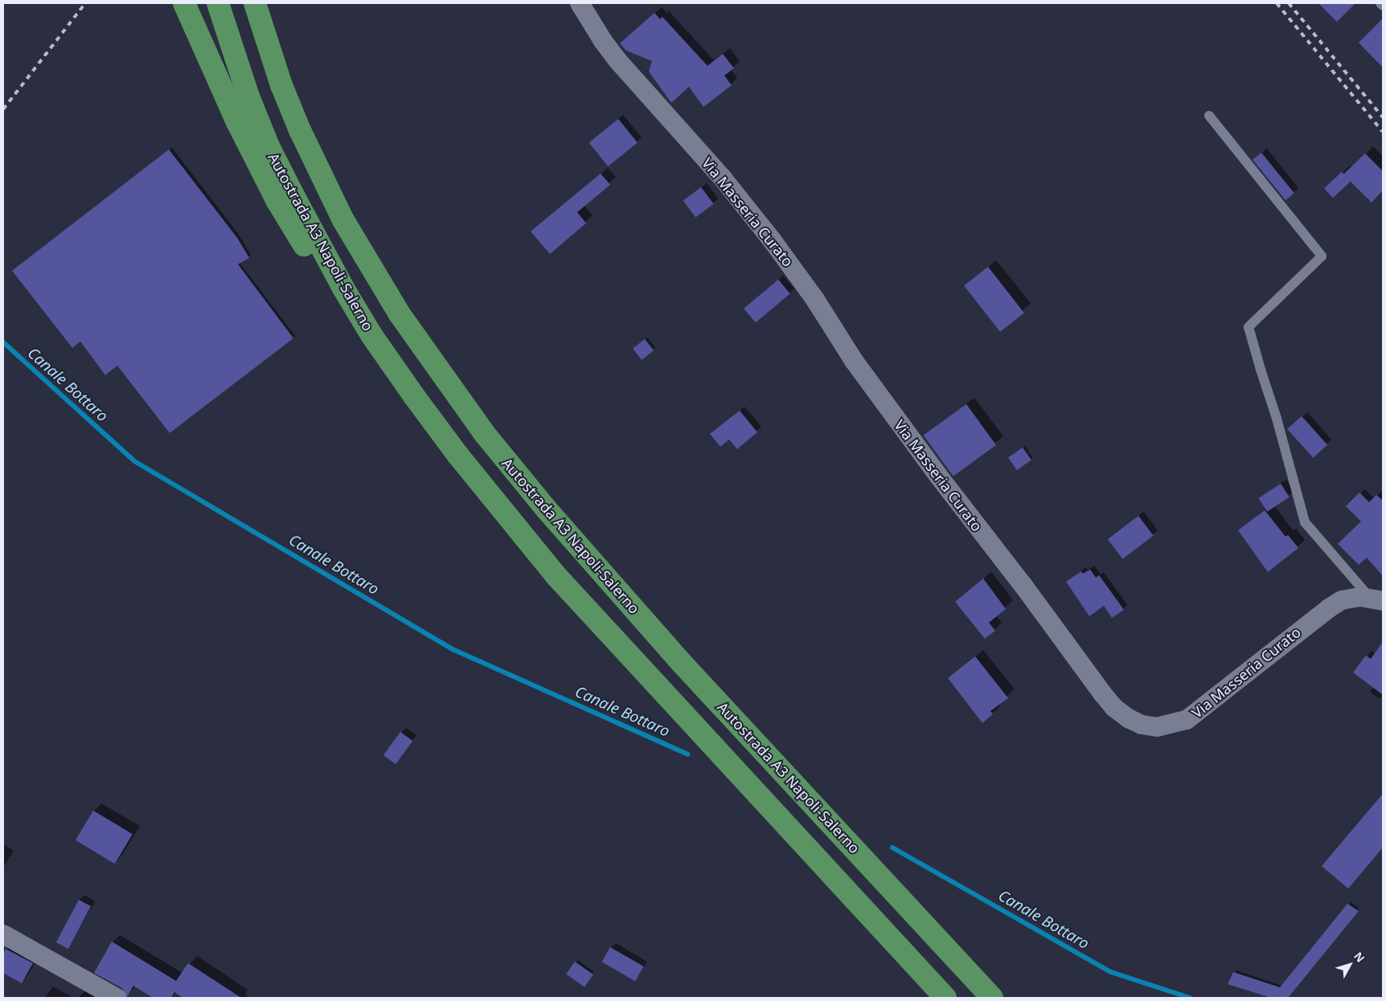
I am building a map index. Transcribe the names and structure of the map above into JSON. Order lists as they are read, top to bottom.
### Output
{
  "streets": {
    "highway": ["Autostrada A3 Napoli-Salerno"],
    "street": ["Via Masseria Curato"]
  },
  "water": ["Canale Bottaro"],
  "north": "top right"
}
